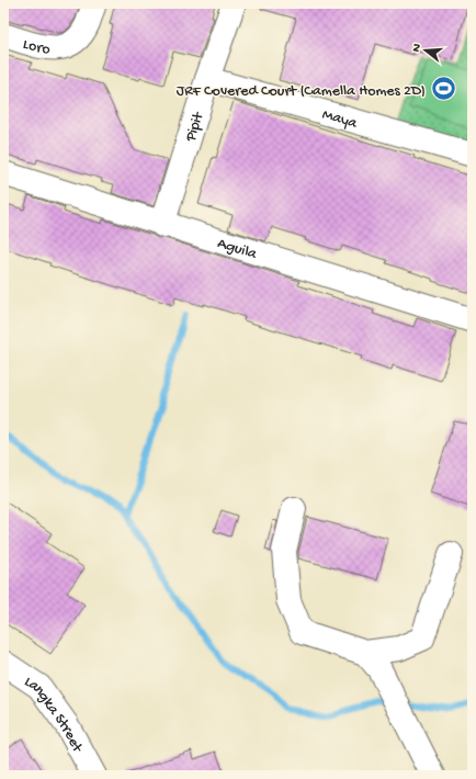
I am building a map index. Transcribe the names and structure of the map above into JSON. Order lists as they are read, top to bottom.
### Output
{
  "streets": {
    "street": [
      "Loro",
      "Maya",
      "Pipit",
      "Aguila",
      "Langka Street"
    ]
  },
  "crossings": [
    ["Maya", "Pipit"],
    ["Pipit", "Aguila"]
  ],
  "places": {
    "sports": ["JRF Covered Court (Camella Homes 2D)"]
  },
  "north": "left"
}
